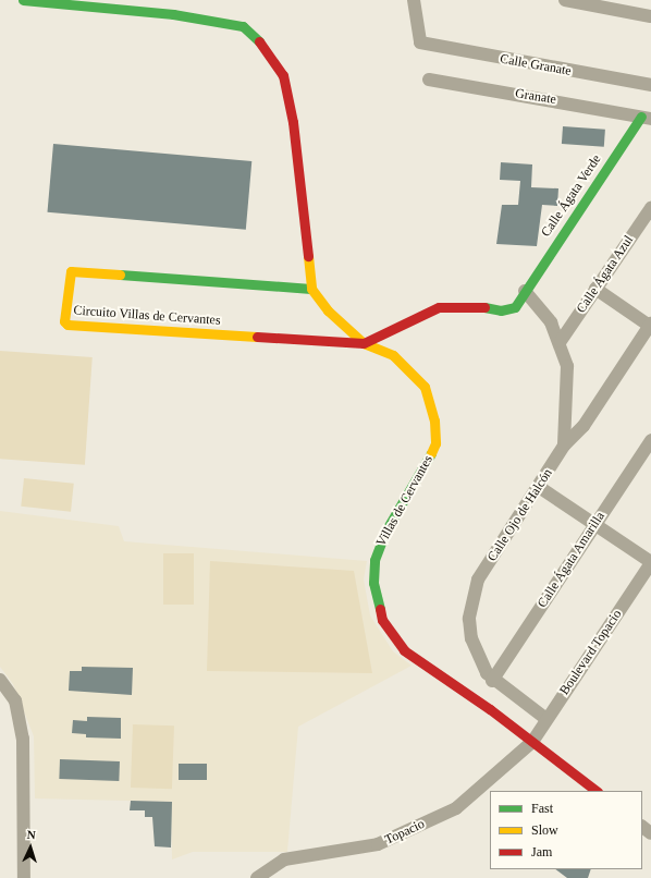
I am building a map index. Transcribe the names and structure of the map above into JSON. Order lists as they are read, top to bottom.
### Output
{
  "streets": {
    "street": [
      "Calle Granate",
      "Granate",
      "Calle Ágata Verde",
      "Calle Ágata Azul",
      "Circuito Villas de Cervantes",
      "Villas de Cervantes",
      "Calle Ojo de Halcón",
      "Calle Ágata Amarilla",
      "Boulevard Topacio",
      "Topacio"
    ]
  },
  "crossings": [
    ["Granate", "Calle Ágata Verde"],
    ["Calle Ágata Verde", "Circuito Villas de Cervantes"],
    ["Calle Ágata Verde", "Villas de Cervantes"],
    ["Calle Ágata Verde", "Calle Ojo de Halcón"],
    ["Calle Ágata Azul", "Calle Ojo de Halcón"],
    ["Circuito Villas de Cervantes", "Villas de Cervantes"],
    ["Villas de Cervantes", "Boulevard Topacio"],
    ["Villas de Cervantes", "Topacio"],
    ["Calle Ojo de Halcón", "Calle Ágata Amarilla"],
    ["Calle Ojo de Halcón", "Boulevard Topacio"],
    ["Boulevard Topacio", "Topacio"]
  ],
  "legend": ["Fast", "Slow", "Jam"],
  "north": "top"
}
